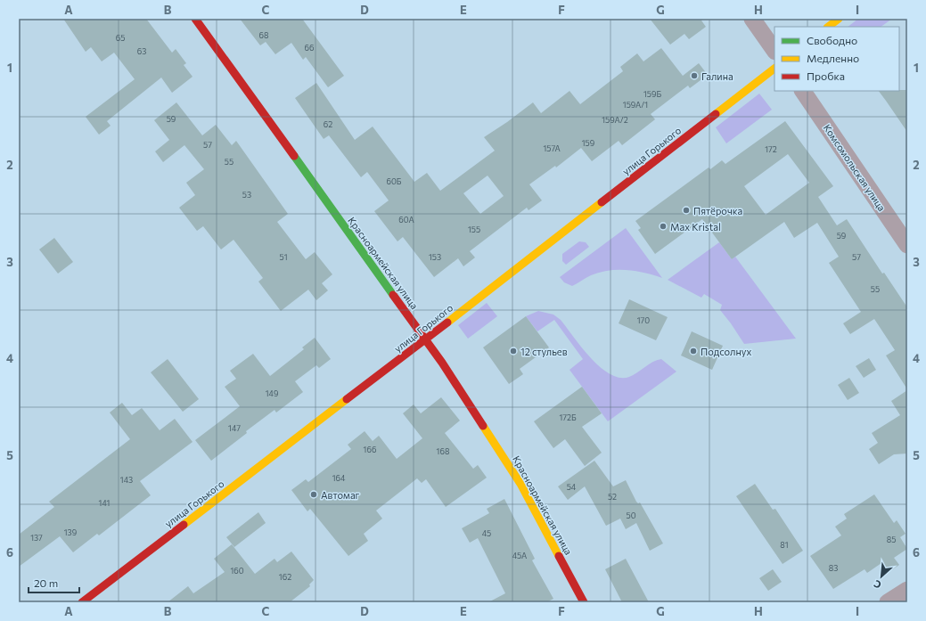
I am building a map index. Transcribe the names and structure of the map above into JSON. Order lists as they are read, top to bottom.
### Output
{
  "streets": {
    "main road": ["улица Горького", "Красноармейская улица"],
    "street": ["Комсомольская улица"]
  },
  "crossings": [
    ["улица Горького", "Красноармейская улица"]
  ],
  "places": [
    "Галина",
    "Пятёрочка",
    "Max Kristal",
    "12 стульев",
    "Подсолнух",
    "Автомаг"
  ],
  "house_numbers": [
    "68",
    "65",
    "66",
    "63",
    "159Б",
    "159А/1",
    "59",
    "159А/2",
    "62",
    "159",
    "57",
    "157А",
    "172",
    "55",
    "60Б",
    "53",
    "60А",
    "155",
    "59",
    "51",
    "153",
    "57",
    "55",
    "170",
    "149",
    "172Б",
    "147",
    "166",
    "168",
    "164",
    "143",
    "54",
    "52",
    "141",
    "50",
    "139",
    "45",
    "137",
    "85",
    "81",
    "45А",
    "83",
    "160",
    "162"
  ],
  "legend": ["Свободно", "Медленно", "Пробка"],
  "scale_bar": "20 m",
  "north": "bottom left",
  "grid": {
    "columns": [
      "A",
      "B",
      "C",
      "D",
      "E",
      "F",
      "G",
      "H",
      "I"
    ],
    "rows": [
      "1",
      "2",
      "3",
      "4",
      "5",
      "6"
    ]
  }
}
